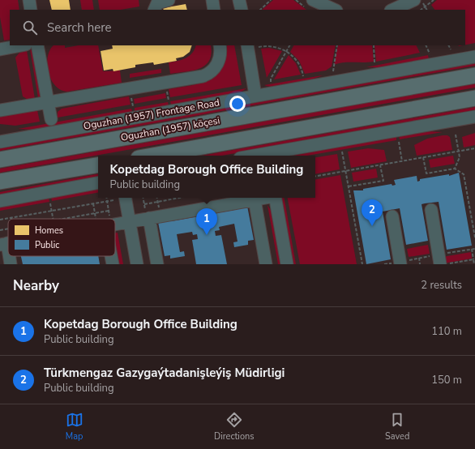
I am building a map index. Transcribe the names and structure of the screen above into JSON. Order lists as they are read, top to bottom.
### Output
{
  "streets": {
    "main road": ["Oguzhan (1957) köçesi"],
    "street": ["Oguzhan (1957) Frontage Road"]
  },
  "legend": ["Homes", "Public"],
  "page": {
    "search": "Search here",
    "popup": ["Kopetdag Borough Office Building", "Public building"],
    "pins": ["2", "1"],
    "heading": ["Nearby", "2 results"],
    "list": [
      {
        "mark": "1",
        "name": "Kopetdag Borough Office Building",
        "note": "Public building",
        "value": "110 m"
      },
      {
        "mark": "2",
        "name": "Türkmengaz Gazygaýtadanişleýiş Müdirligi",
        "note": "Public building",
        "value": "150 m"
      }
    ],
    "nav": ["Map", "Directions", "Saved"]
  }
}
